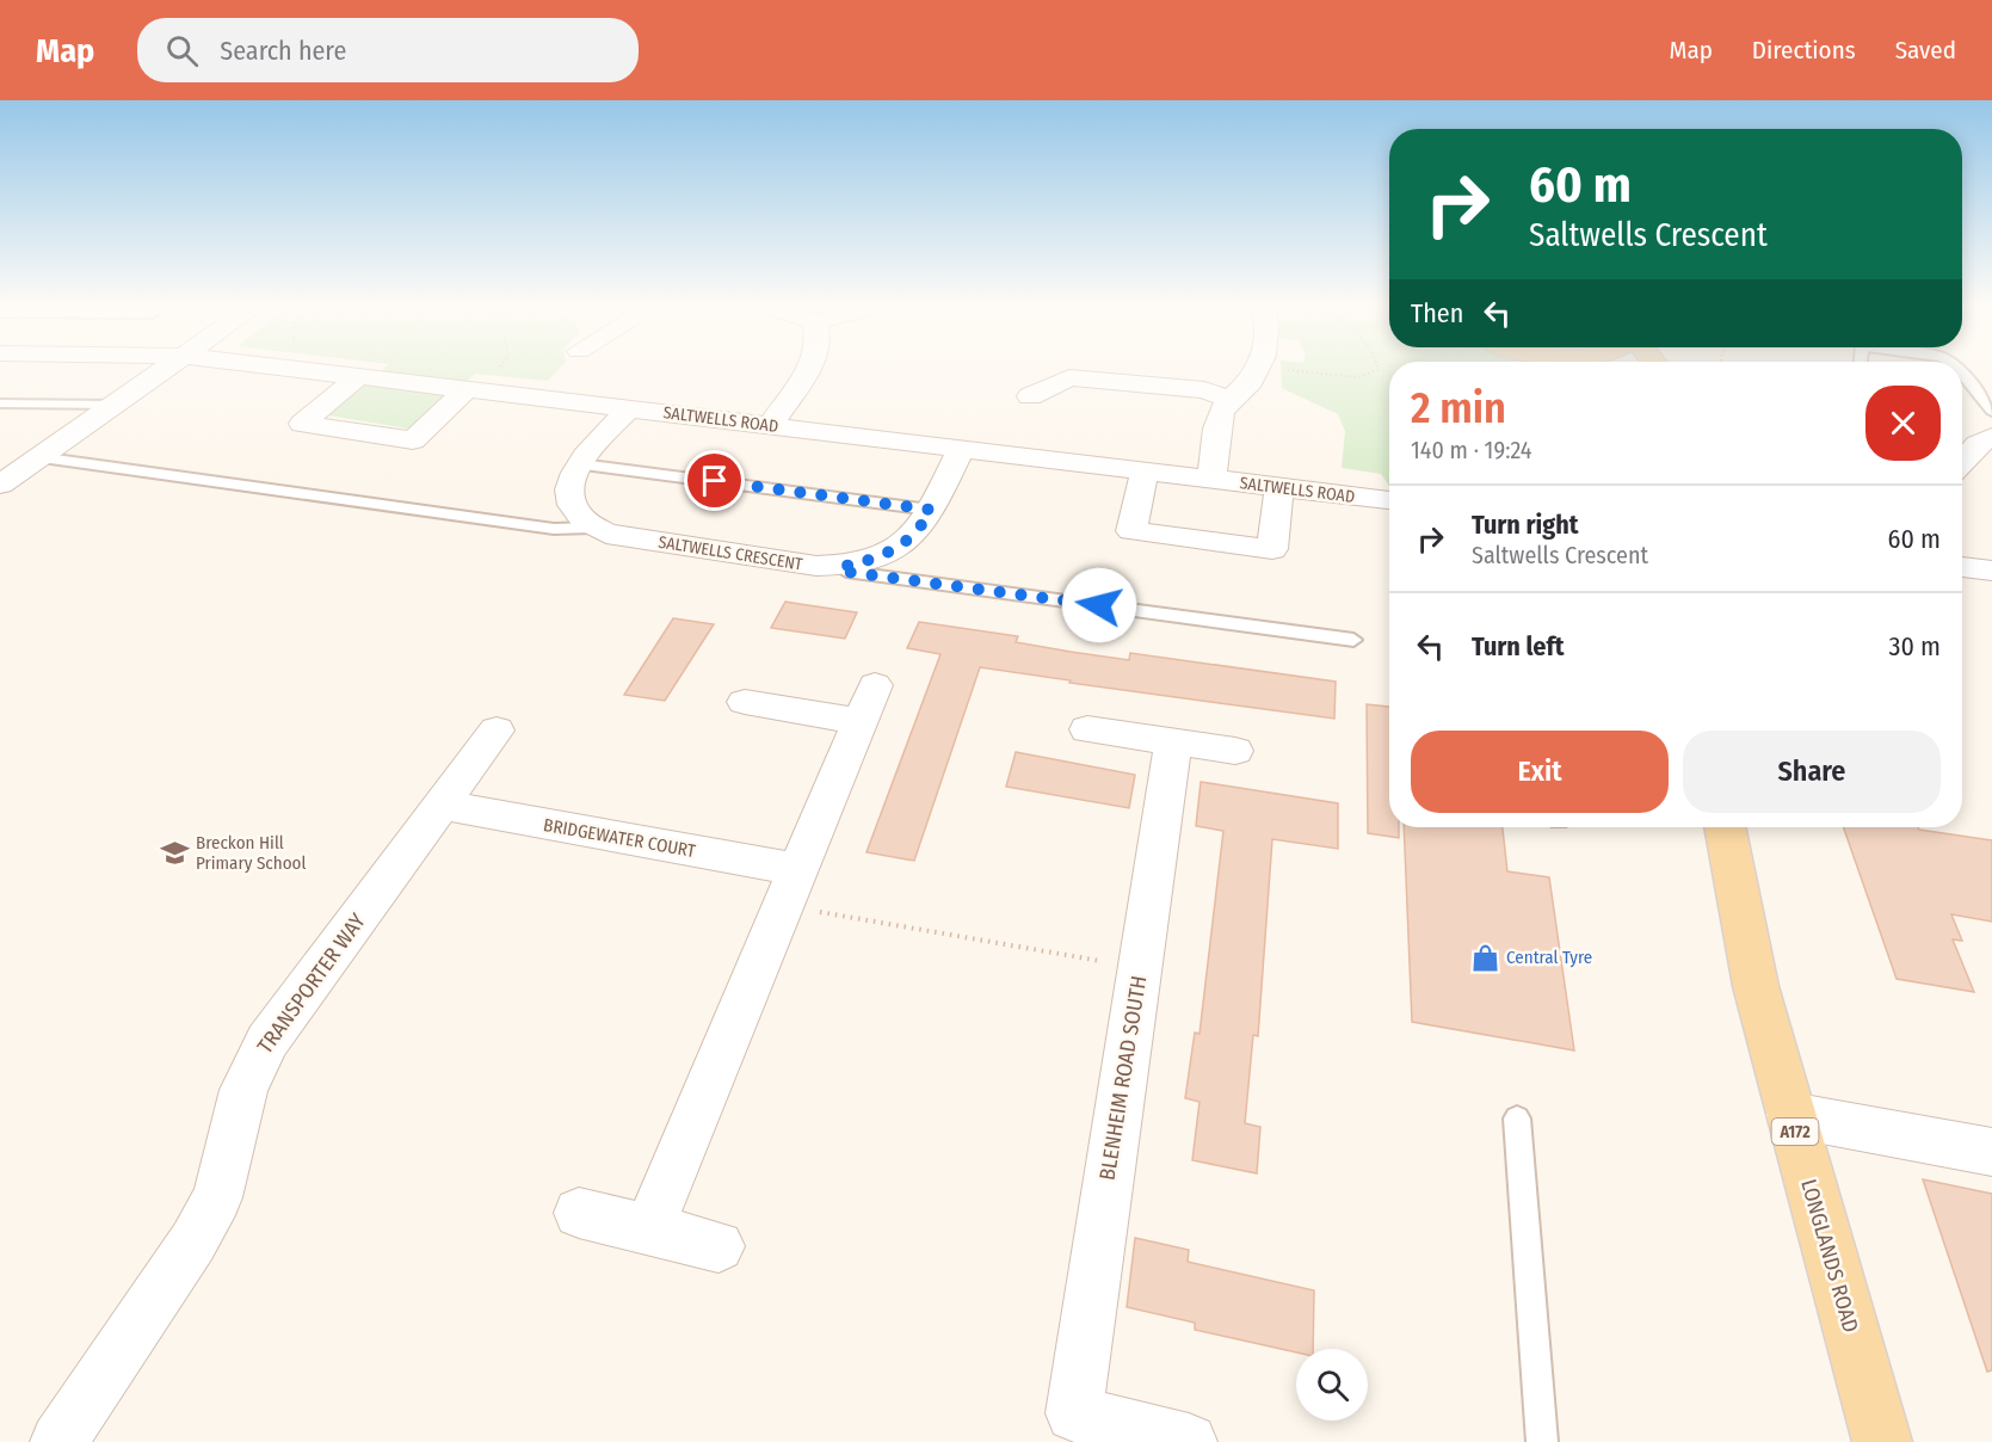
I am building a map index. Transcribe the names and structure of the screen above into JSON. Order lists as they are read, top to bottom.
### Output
{
  "streets": {
    "main road": ["A172", "LONGLANDS ROAD"],
    "street": [
      "SALTWELLS ROAD",
      "SALTWELLS CRESCENT",
      "BRIDGEWATER COURT",
      "TRANSPORTER WAY",
      "BLENHEIM ROAD SOUTH"
    ]
  },
  "crossings": [
    ["SALTWELLS ROAD", "SALTWELLS CRESCENT"],
    ["BRIDGEWATER COURT", "TRANSPORTER WAY"]
  ],
  "places": {
    "school or university": ["Breckon Hill Primary School"],
    "shop": ["Central Tyre"]
  },
  "page": {
    "header": "Map",
    "search": "Search here",
    "nav": ["Map", "Directions", "Saved"],
    "turn": ["60 m", "Saltwells Crescent"],
    "then": "Then",
    "heading": ["2 min", "140 m · 19:24"],
    "list": [
      {
        "name": "Turn right",
        "note": "Saltwells Crescent",
        "value": "60 m"
      },
      {
        "name": "Turn left",
        "value": "30 m"
      }
    ],
    "buttons": ["Exit", "Share"]
  }
}
